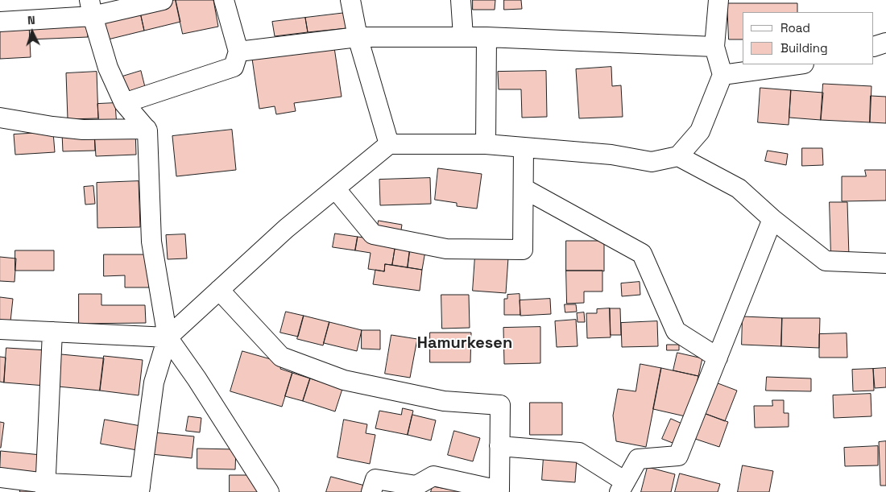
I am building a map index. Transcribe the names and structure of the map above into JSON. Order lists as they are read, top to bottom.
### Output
{
  "districts": ["Hamurkesen"],
  "legend": ["Road", "Building"],
  "north": "top"
}
